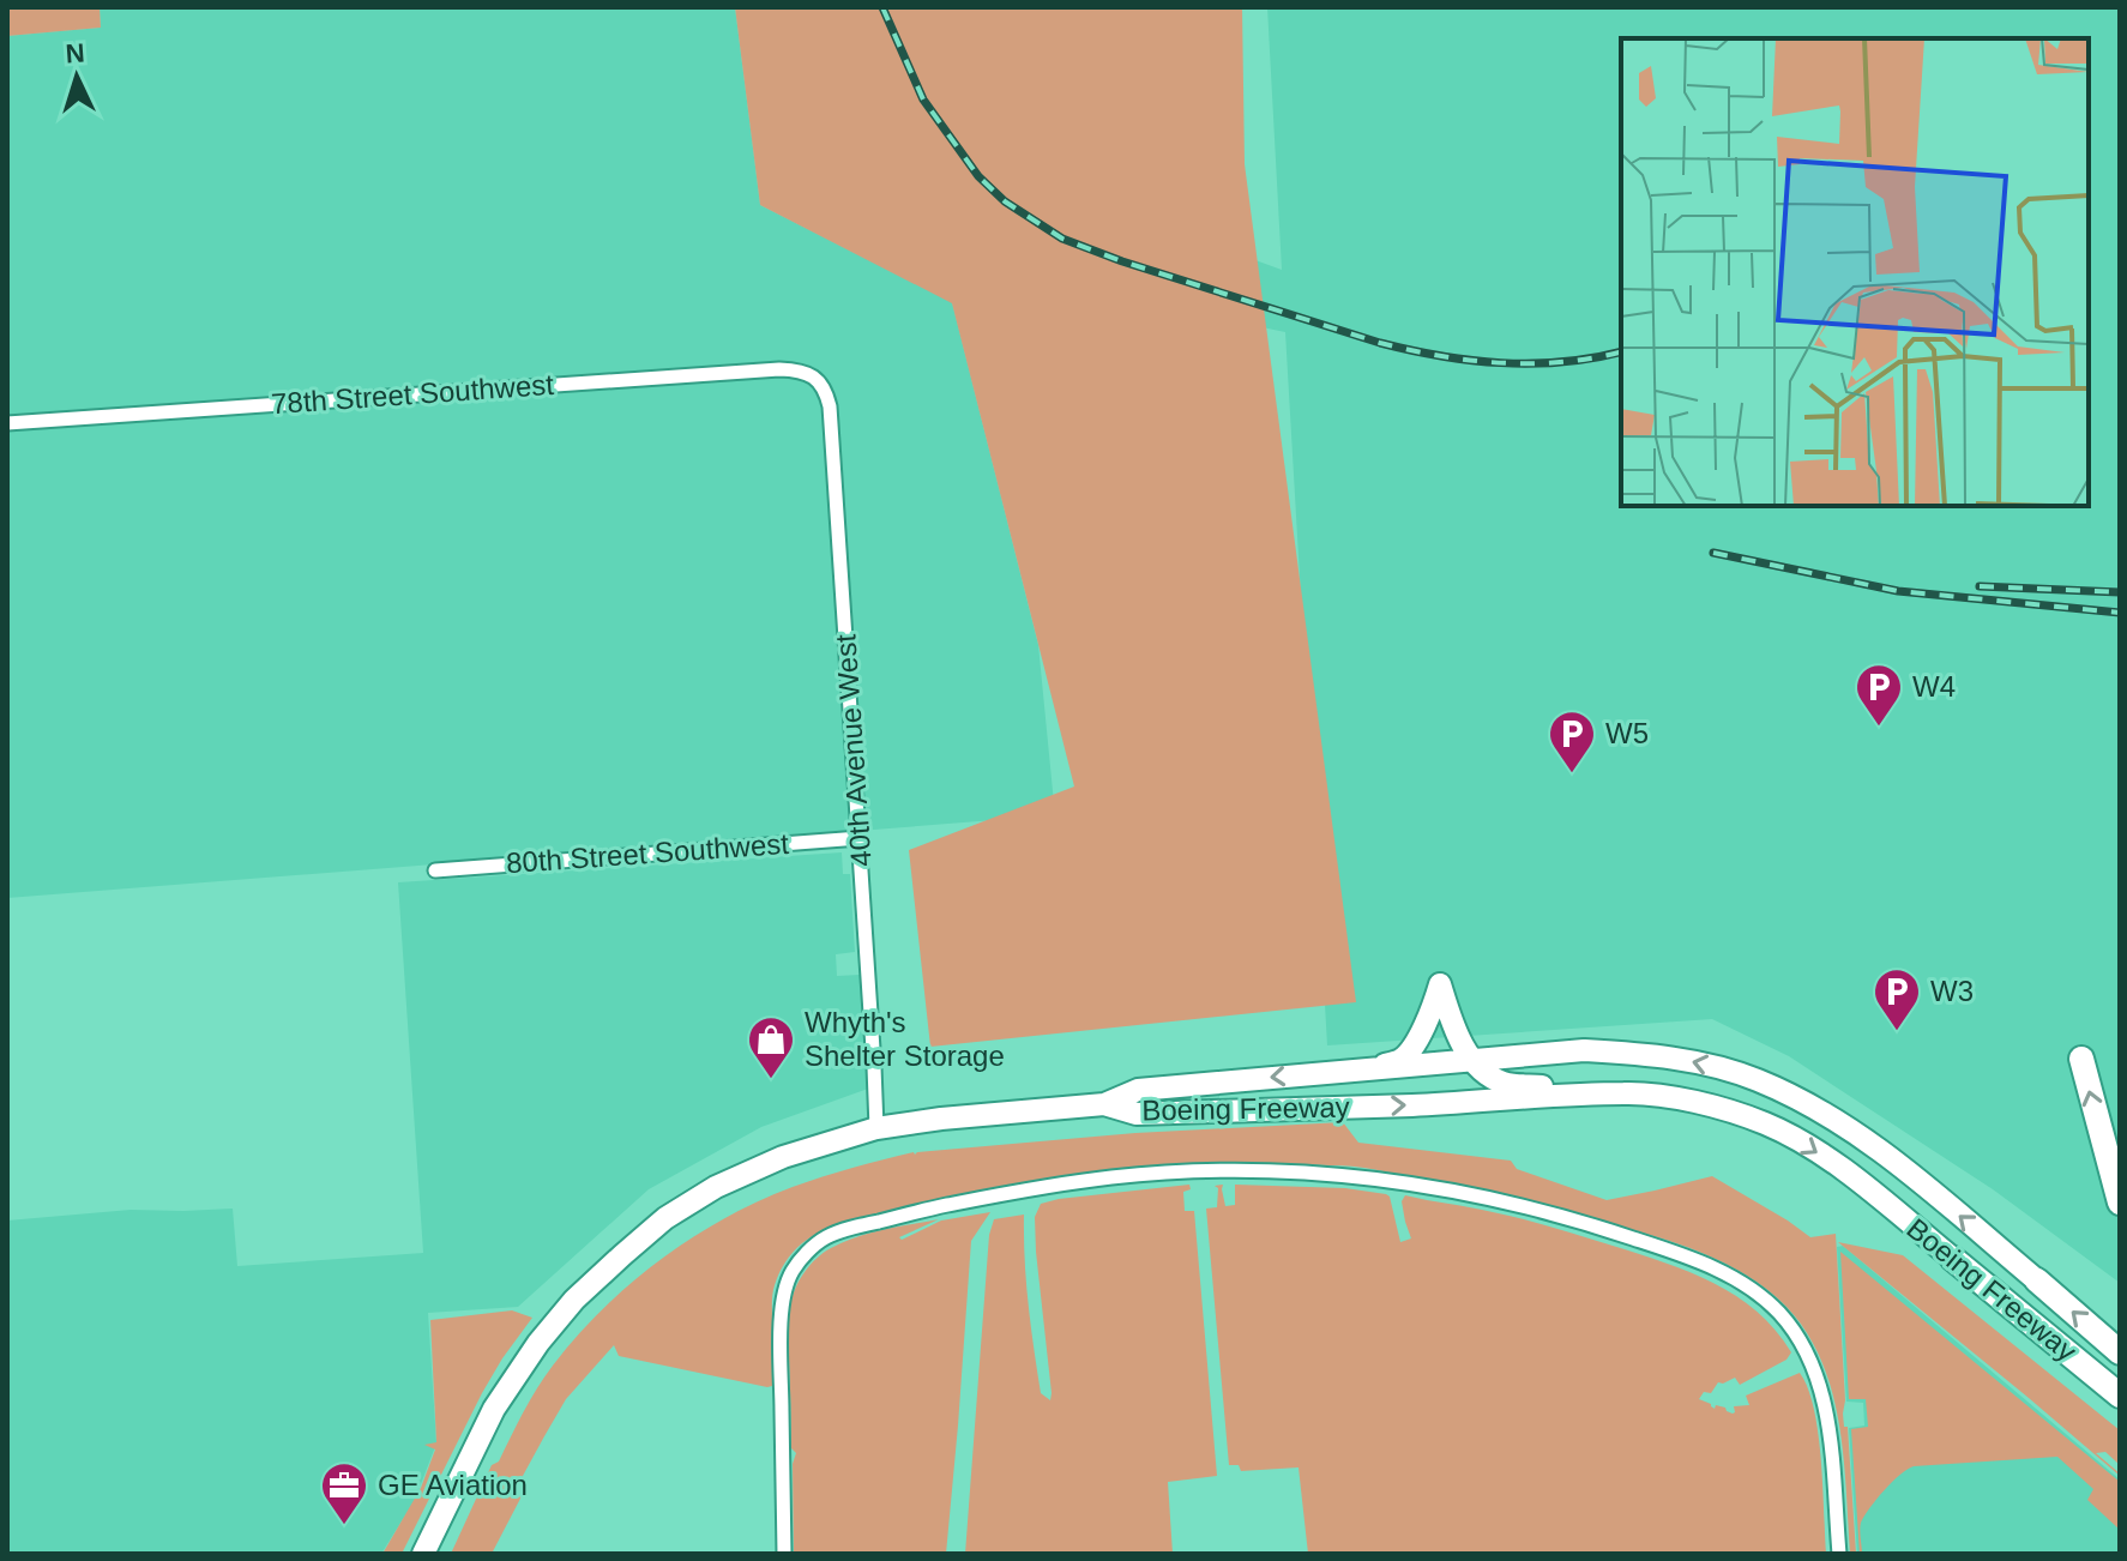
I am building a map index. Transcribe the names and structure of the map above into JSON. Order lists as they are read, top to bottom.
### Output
{
  "streets": {
    "highway": ["Boeing Freeway"],
    "street": ["78th Street Southwest", "40th Avenue West", "80th Street Southwest"]
  },
  "crossings": [
    ["78th Street Southwest", "40th Avenue West"],
    ["40th Avenue West", "80th Street Southwest"]
  ],
  "places": {
    "parking": ["W4", "W5", "W3"],
    "shop": ["Whyth's Shelter Storage"],
    "office": ["GE Aviation"]
  },
  "north": "top"
}
